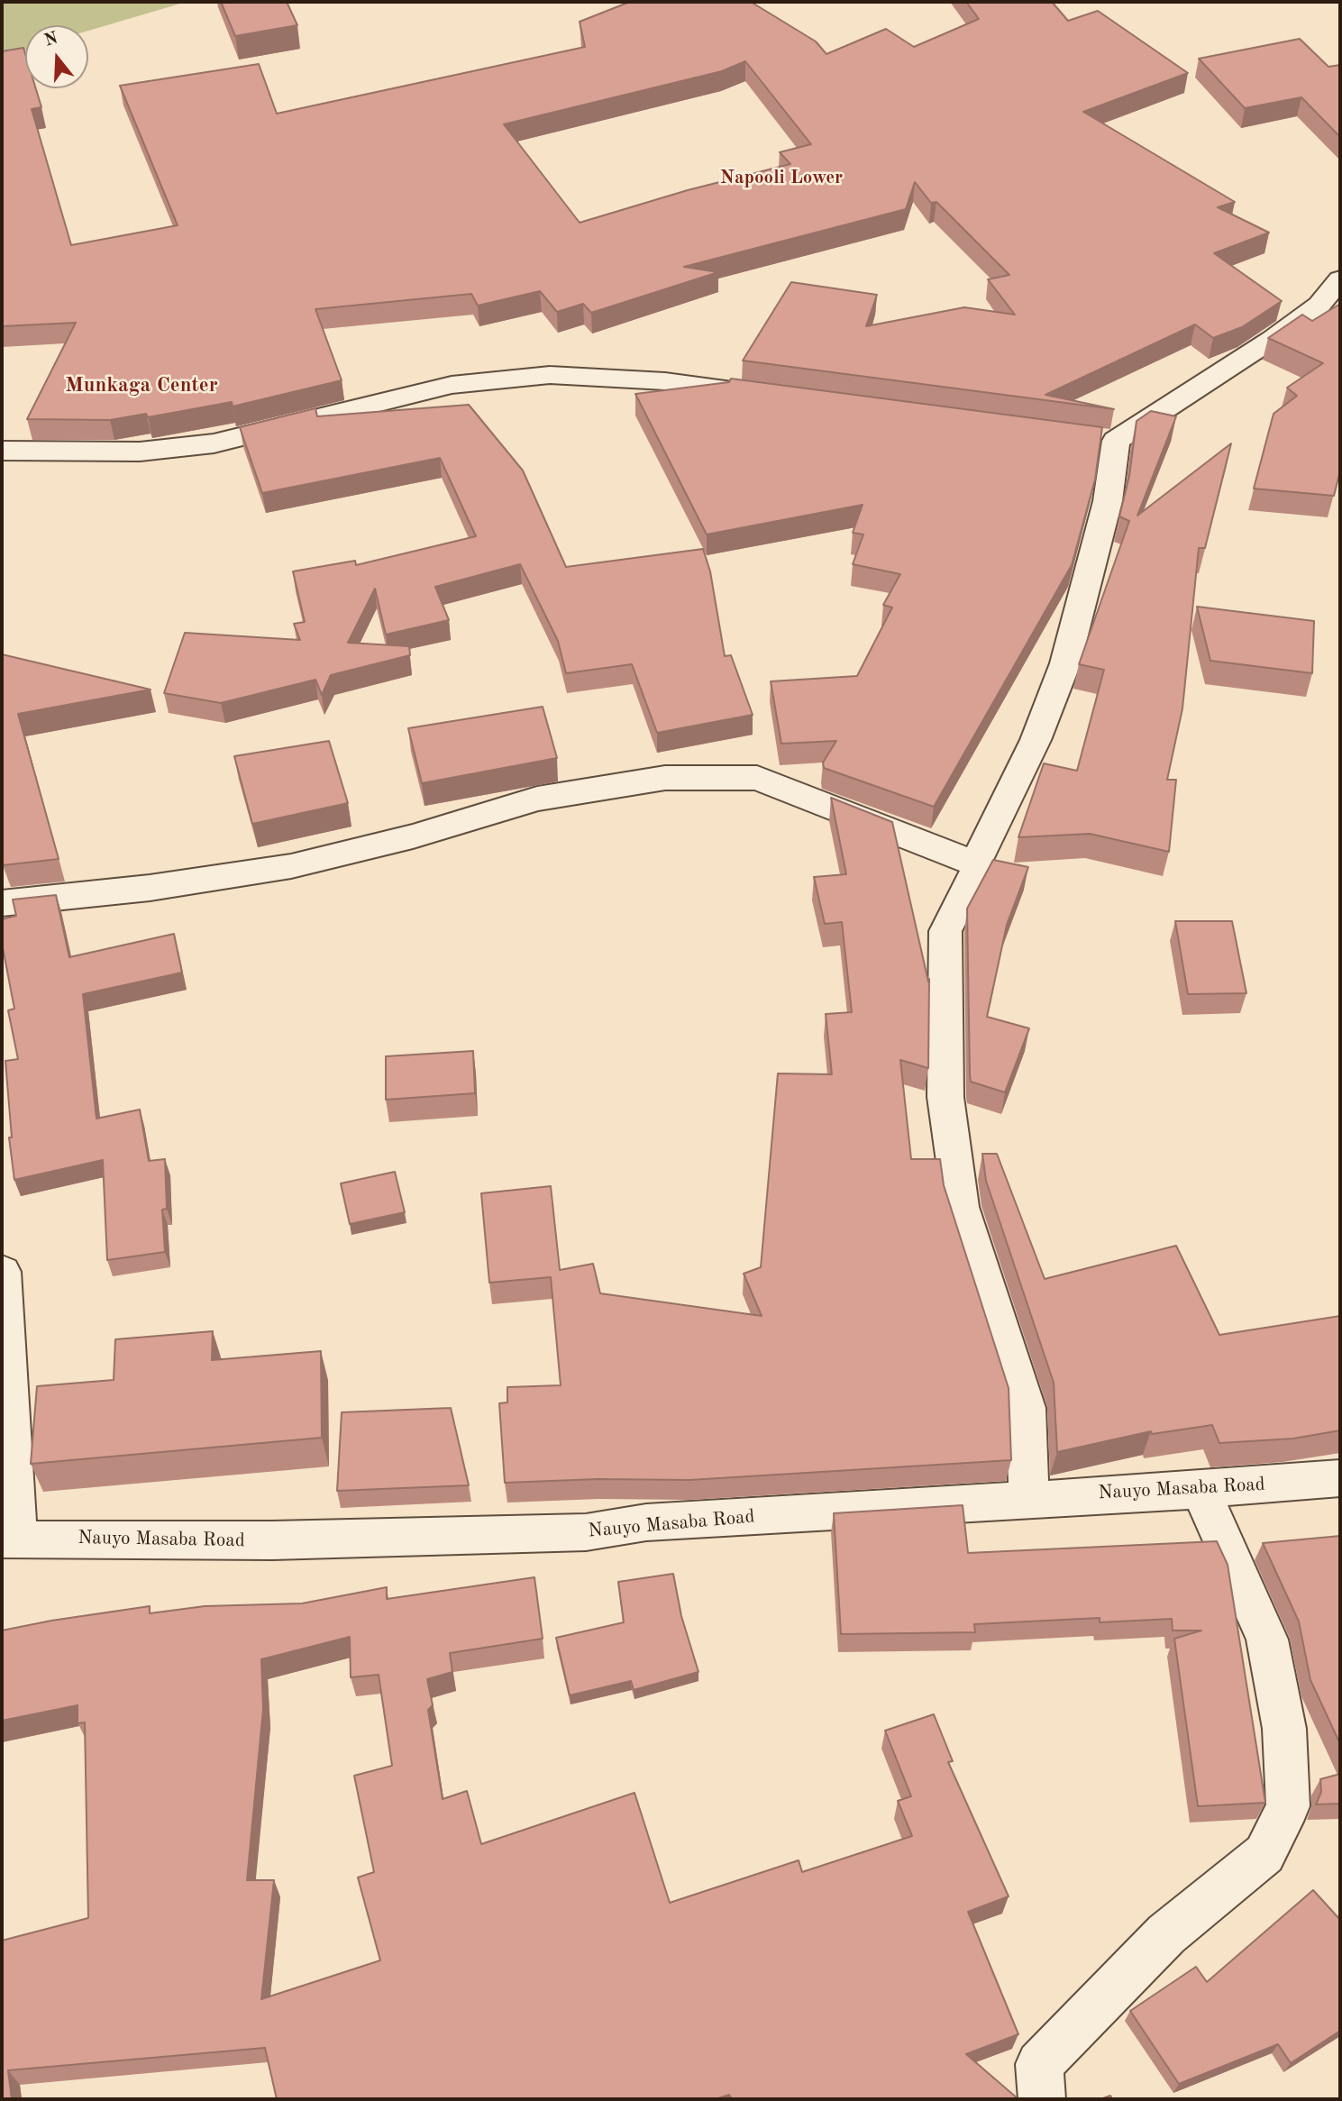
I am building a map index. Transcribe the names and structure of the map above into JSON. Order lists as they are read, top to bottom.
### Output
{
  "streets": {
    "street": ["Nauyo Masaba Road"]
  },
  "districts": ["Napooli Lower", "Munkaga Center"],
  "north": "top"
}
